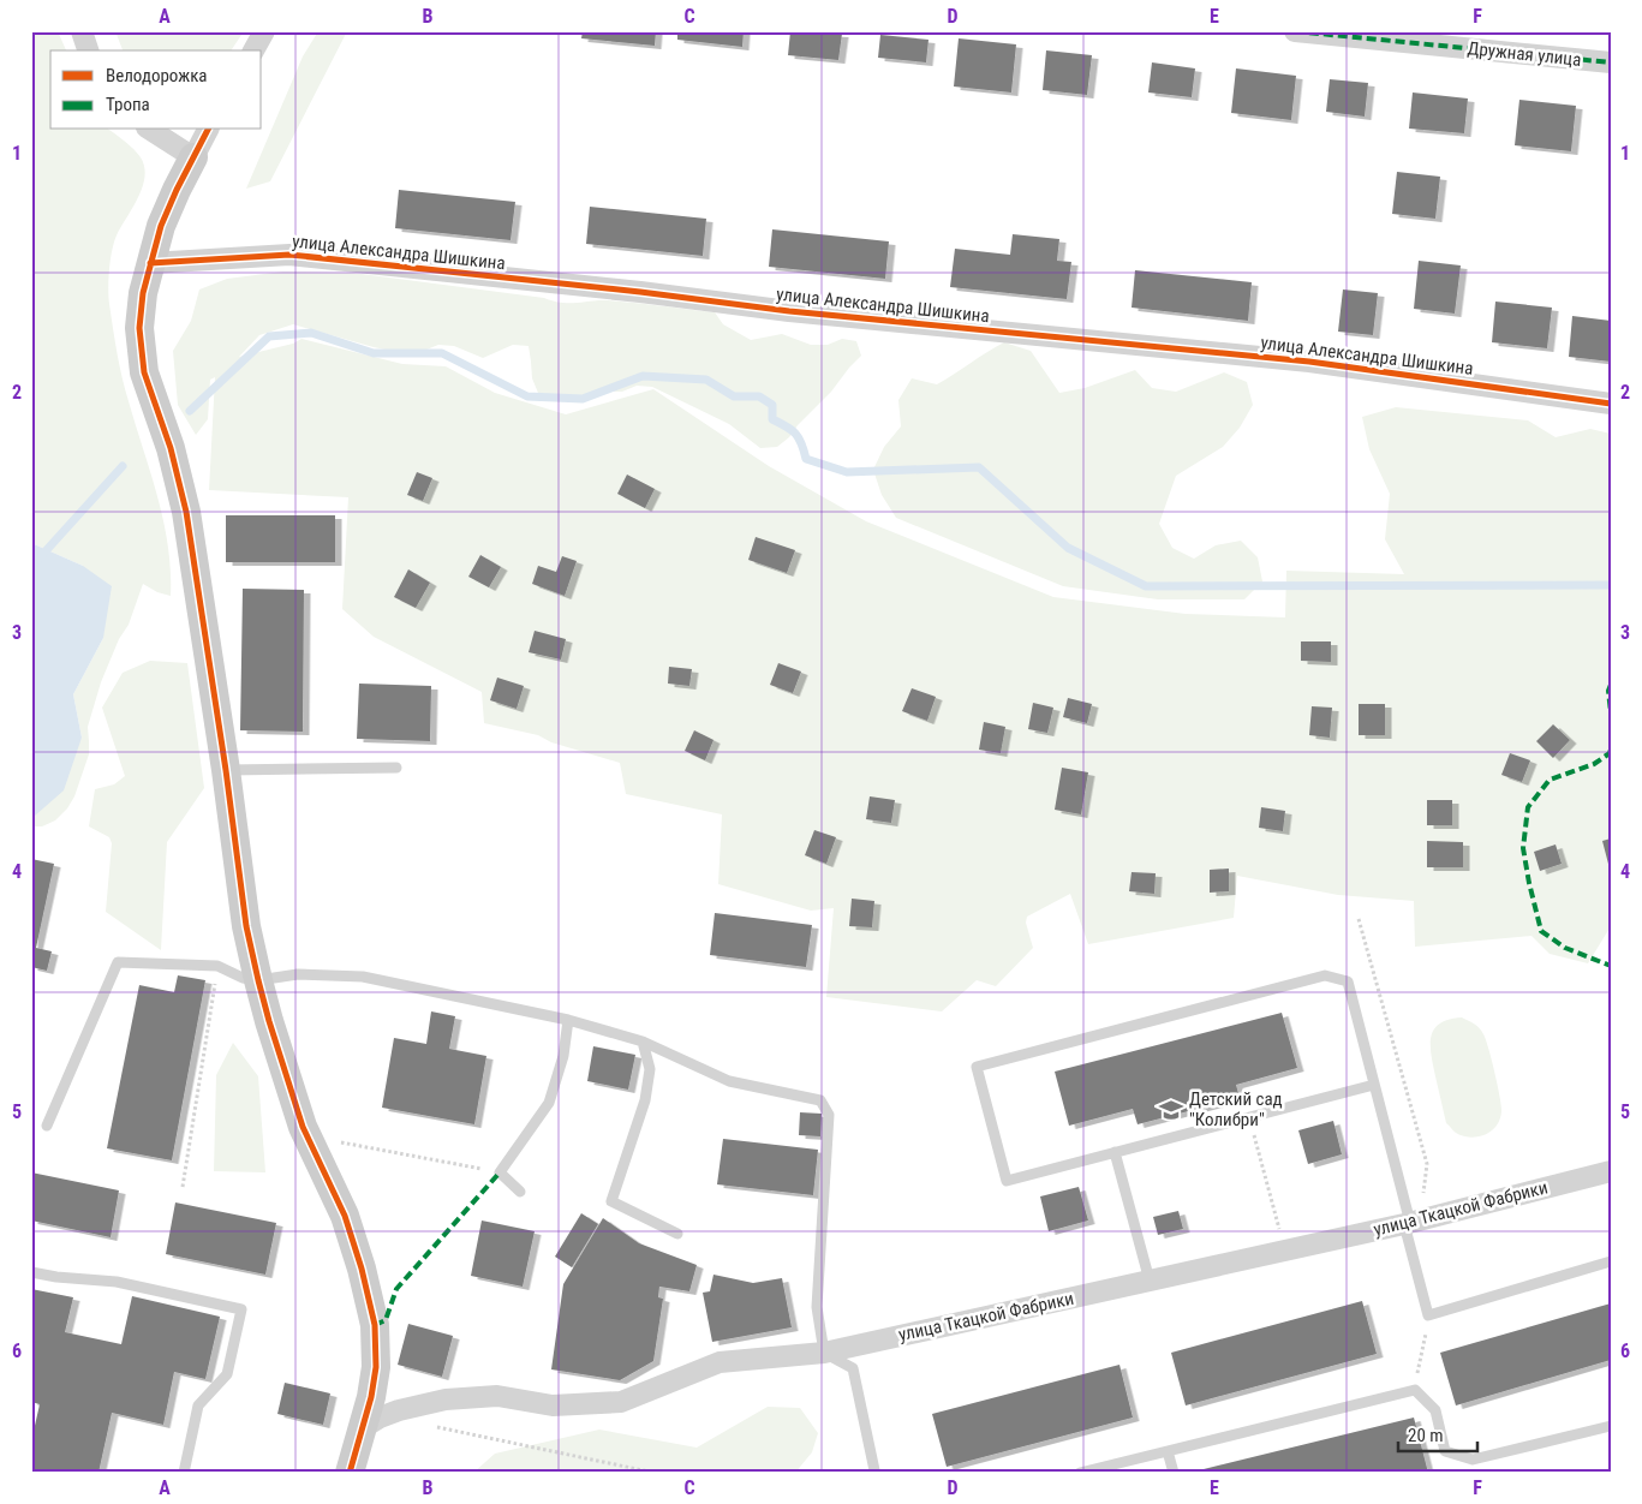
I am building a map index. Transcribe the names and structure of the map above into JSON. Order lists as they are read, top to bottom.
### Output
{
  "streets": {
    "street": ["Дружная улица", "улица Александра Шишкина", "улица Ткацкой Фабрики"]
  },
  "places": {
    "school or university": ["Детский сад \"Колибри\""]
  },
  "legend": ["Велодорожка", "Тропа"],
  "scale_bar": "20 m",
  "grid": {
    "columns": [
      "A",
      "B",
      "C",
      "D",
      "E",
      "F"
    ],
    "rows": [
      "1",
      "2",
      "3",
      "4",
      "5",
      "6"
    ]
  }
}
